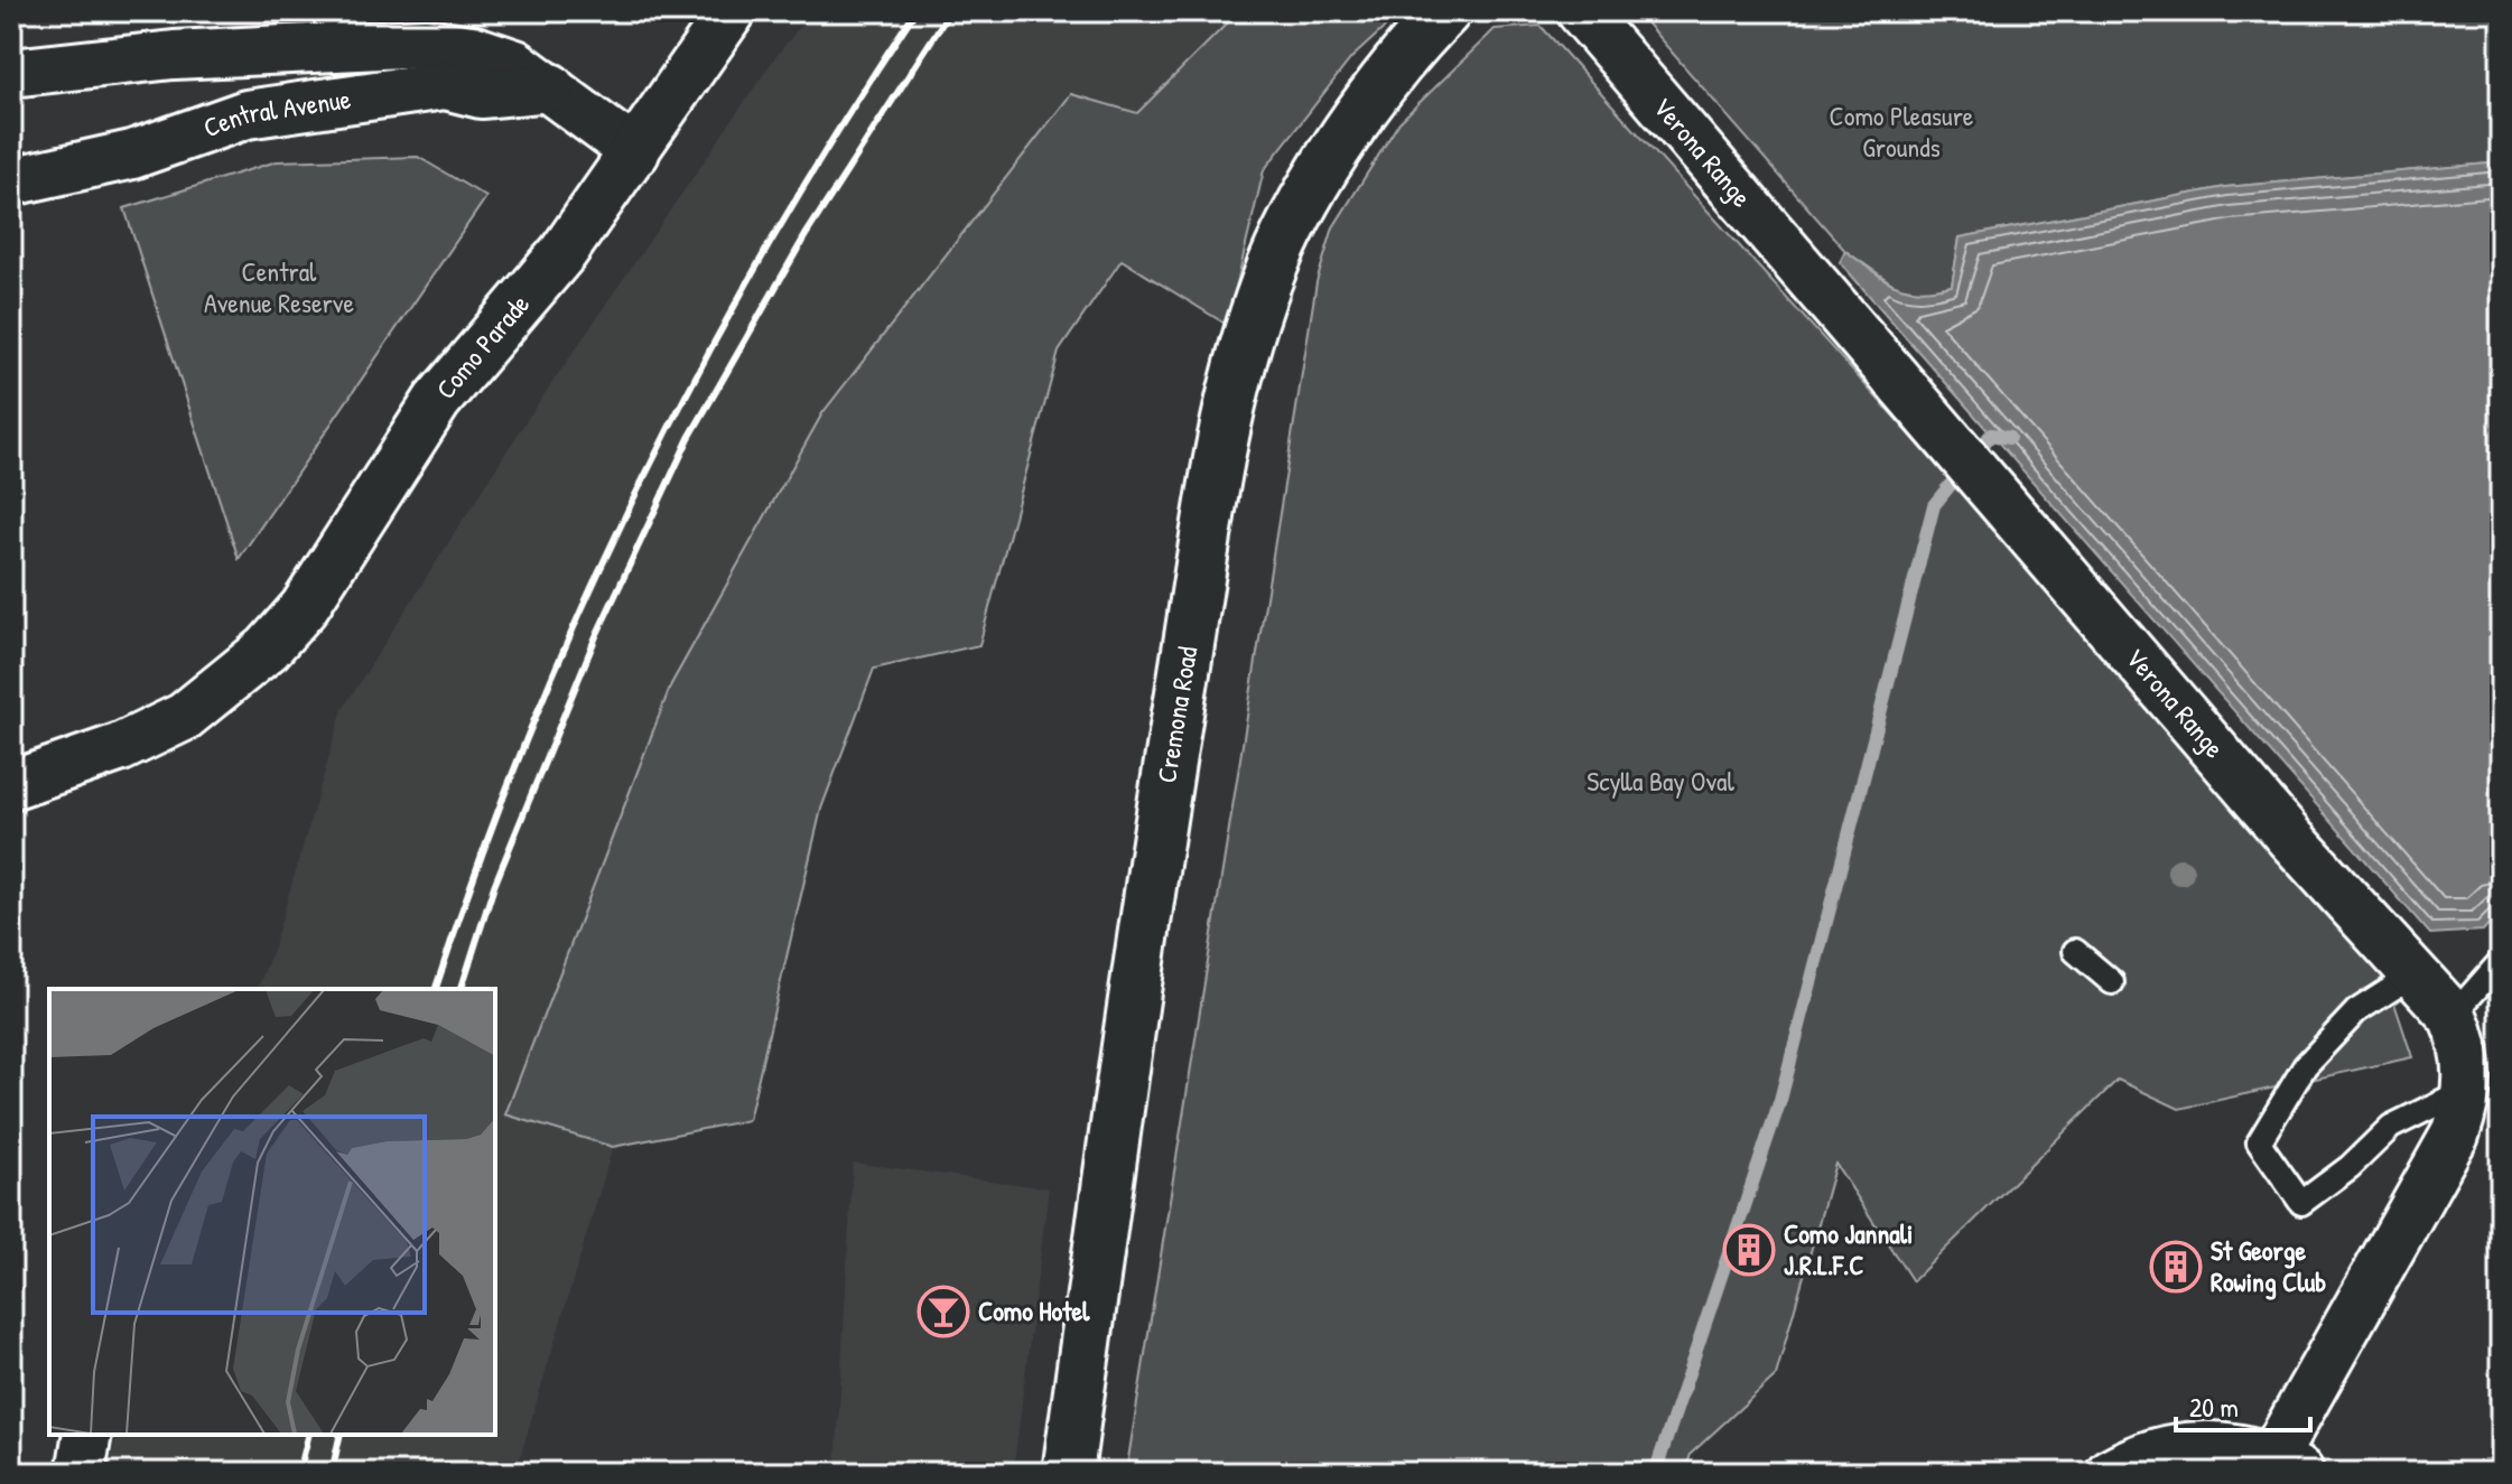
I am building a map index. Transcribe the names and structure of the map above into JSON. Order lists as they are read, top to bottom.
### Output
{
  "streets": {
    "street": [
      "Central Avenue",
      "Verona Range",
      "Como Parade",
      "Cremona Road"
    ]
  },
  "crossings": [
    ["Central Avenue", "Como Parade"]
  ],
  "parks": ["Como Pleasure Grounds", "Central Avenue Reserve", "Scylla Bay Oval"],
  "places": {
    "building": ["Como Jannali J.R.L.F.C", "St George Rowing Club"],
    "bar": ["Como Hotel"]
  },
  "scale_bar": "20 m"
}
